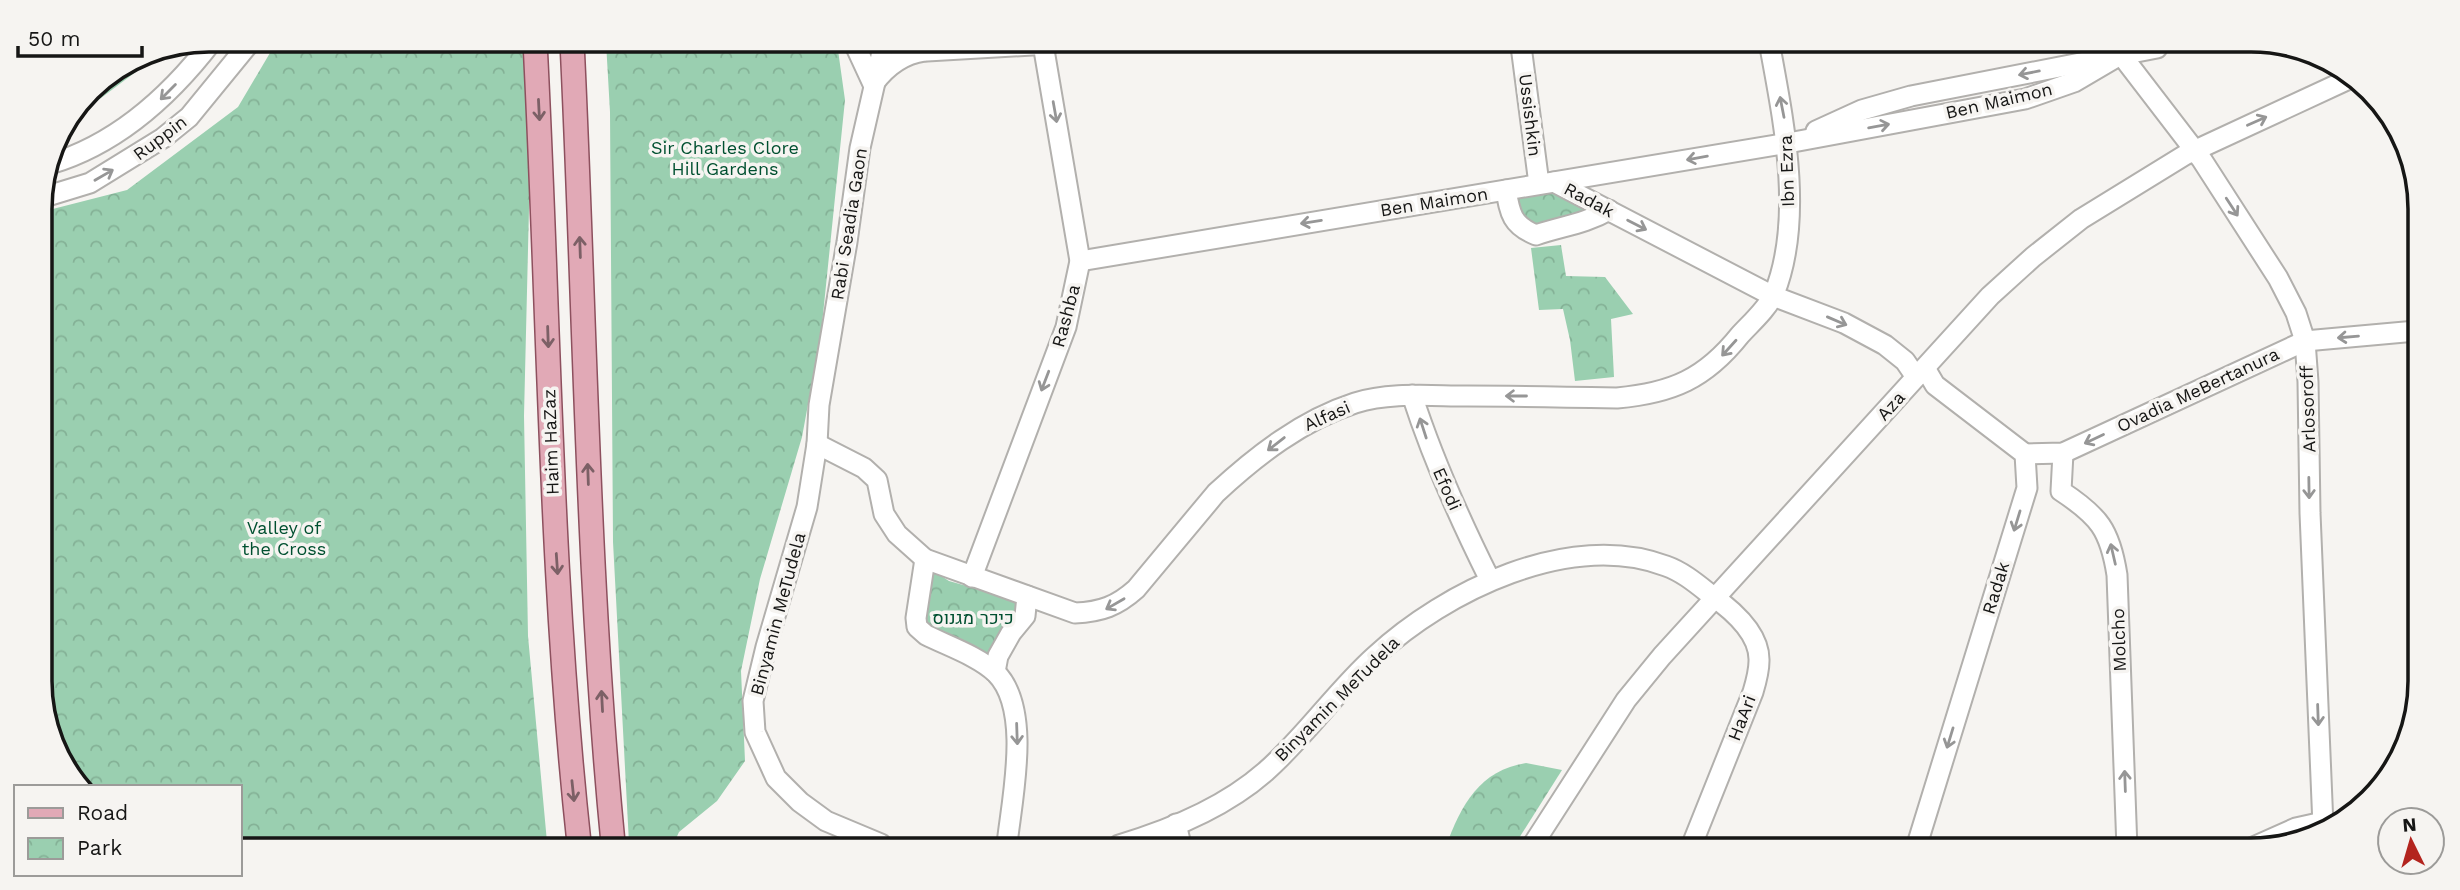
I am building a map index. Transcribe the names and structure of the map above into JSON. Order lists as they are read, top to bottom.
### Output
{
  "streets": {
    "main road": ["Haim HaZaz"],
    "street": [
      "Ben Maimon",
      "Ussishkin",
      "Ruppin",
      "Ibn Ezra",
      "Radak",
      "Rabi Seadia Gaon",
      "Rashba",
      "Ovadia MeBertanura",
      "Aza",
      "Arlosoroff",
      "Alfasi",
      "Efodi",
      "Binyamin MeTudela",
      "Molcho",
      "HaAri"
    ]
  },
  "crossings": [
    ["Ben Maimon", "Ussishkin"],
    ["Ben Maimon", "Ibn Ezra"],
    ["Ben Maimon", "Radak"],
    ["Ben Maimon", "Rashba"],
    ["Ussishkin", "Radak"],
    ["Ibn Ezra", "Radak"],
    ["Ibn Ezra", "Alfasi"],
    ["Radak", "Ovadia MeBertanura"],
    ["Radak", "Aza"],
    ["Radak", "Alfasi"],
    ["Rabi Seadia Gaon", "Binyamin MeTudela"],
    ["Rashba", "Alfasi"],
    ["Ovadia MeBertanura", "Arlosoroff"],
    ["Aza", "Arlosoroff"],
    ["Aza", "Binyamin MeTudela"],
    ["Aza", "HaAri"],
    ["Alfasi", "Efodi"],
    ["Efodi", "Binyamin MeTudela"],
    ["Binyamin MeTudela", "HaAri"]
  ],
  "one_way": [
    "Ben Maimon",
    "Ibn Ezra",
    "Rashba",
    "Ovadia MeBertanura",
    "Arlosoroff",
    "Alfasi",
    "Efodi",
    "Molcho"
  ],
  "parks": ["Sir Charles Clore Hill Gardens", "Valley of the Cross", "כיכר מגנוס"],
  "legend": ["Road", "Park"],
  "scale_bar": "50 m",
  "north": "top"
}
